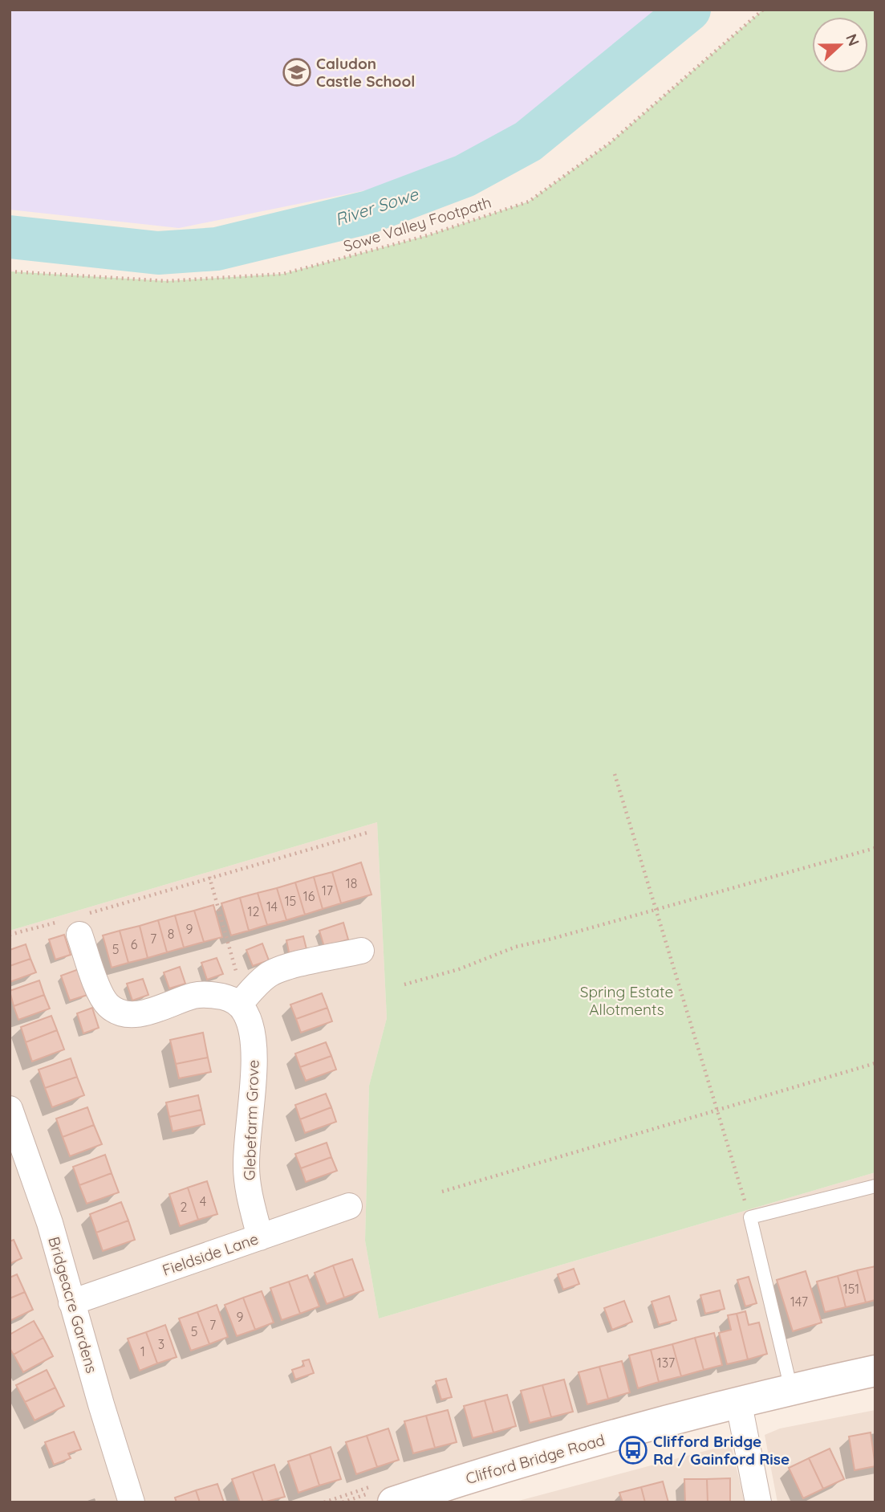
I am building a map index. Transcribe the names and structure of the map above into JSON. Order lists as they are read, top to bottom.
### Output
{
  "streets": {
    "main road": ["Clifford Bridge Road"],
    "street": ["Glebefarm Grove", "Fieldside Lane", "Bridgeacre Gardens"],
    "path": ["Sowe Valley Footpath"]
  },
  "crossings": [
    ["Glebefarm Grove", "Fieldside Lane"],
    ["Fieldside Lane", "Bridgeacre Gardens"]
  ],
  "water": ["River Sowe"],
  "parks": ["Spring Estate Allotments"],
  "places": {
    "school or university": ["Caludon Castle School"],
    "bus stop": ["Clifford Bridge Rd / Gainford Rise"]
  },
  "house_numbers": [
    "18",
    "17",
    "16",
    "15",
    "14",
    "12",
    "9",
    "8",
    "7",
    "6",
    "5",
    "4",
    "2",
    "151",
    "147",
    "9",
    "7",
    "5",
    "3",
    "1",
    "137"
  ],
  "north": "right"
}
